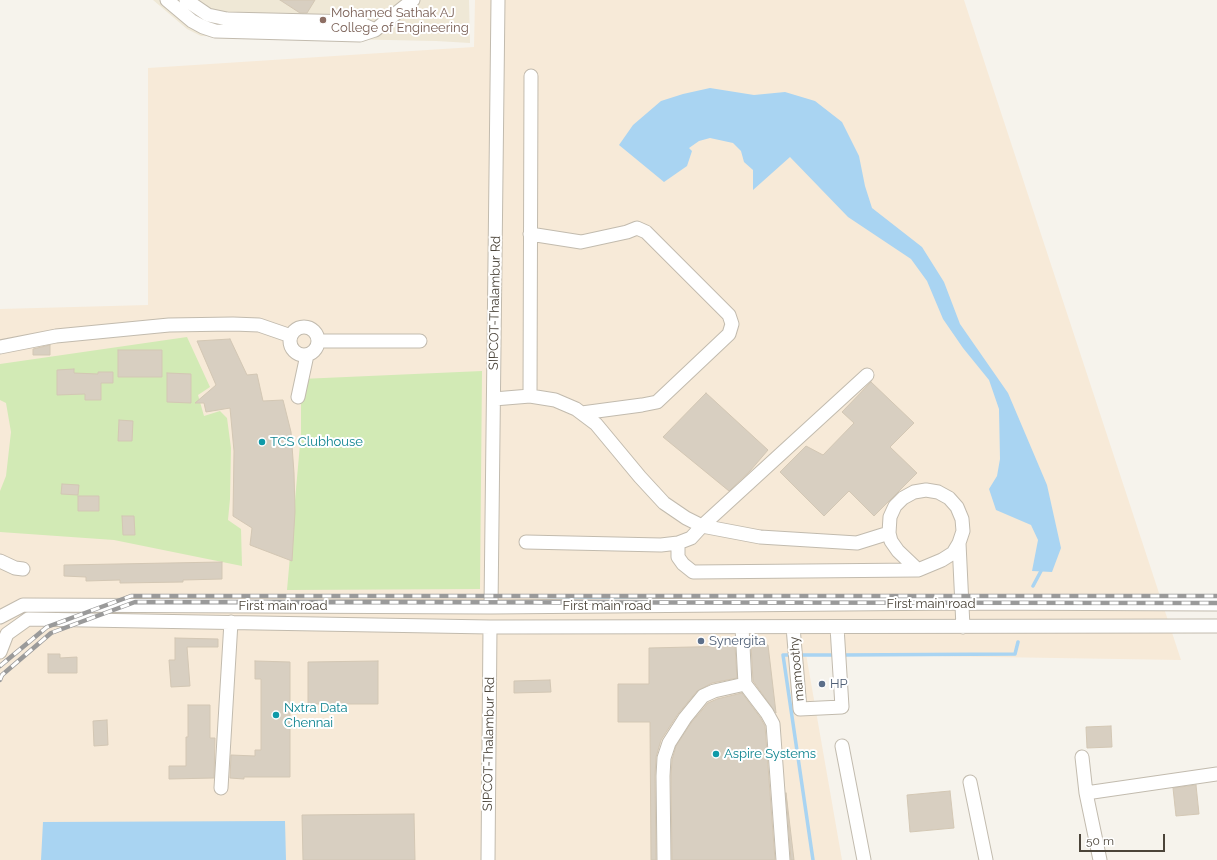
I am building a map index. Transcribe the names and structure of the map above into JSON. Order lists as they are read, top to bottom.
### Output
{
  "streets": {
    "street": ["SIPCOT-Thalambur Rd", "First main road", "mamoothy"]
  },
  "crossings": [
    ["SIPCOT-Thalambur Rd", "First main road"]
  ],
  "places": [
    "Mohamed Sathak AJ College of Engineering",
    "TCS Clubhouse",
    "Synergita",
    "HP",
    "Nxtra Data Chennai",
    "Aspire Systems"
  ],
  "scale_bar": "50 m"
}
